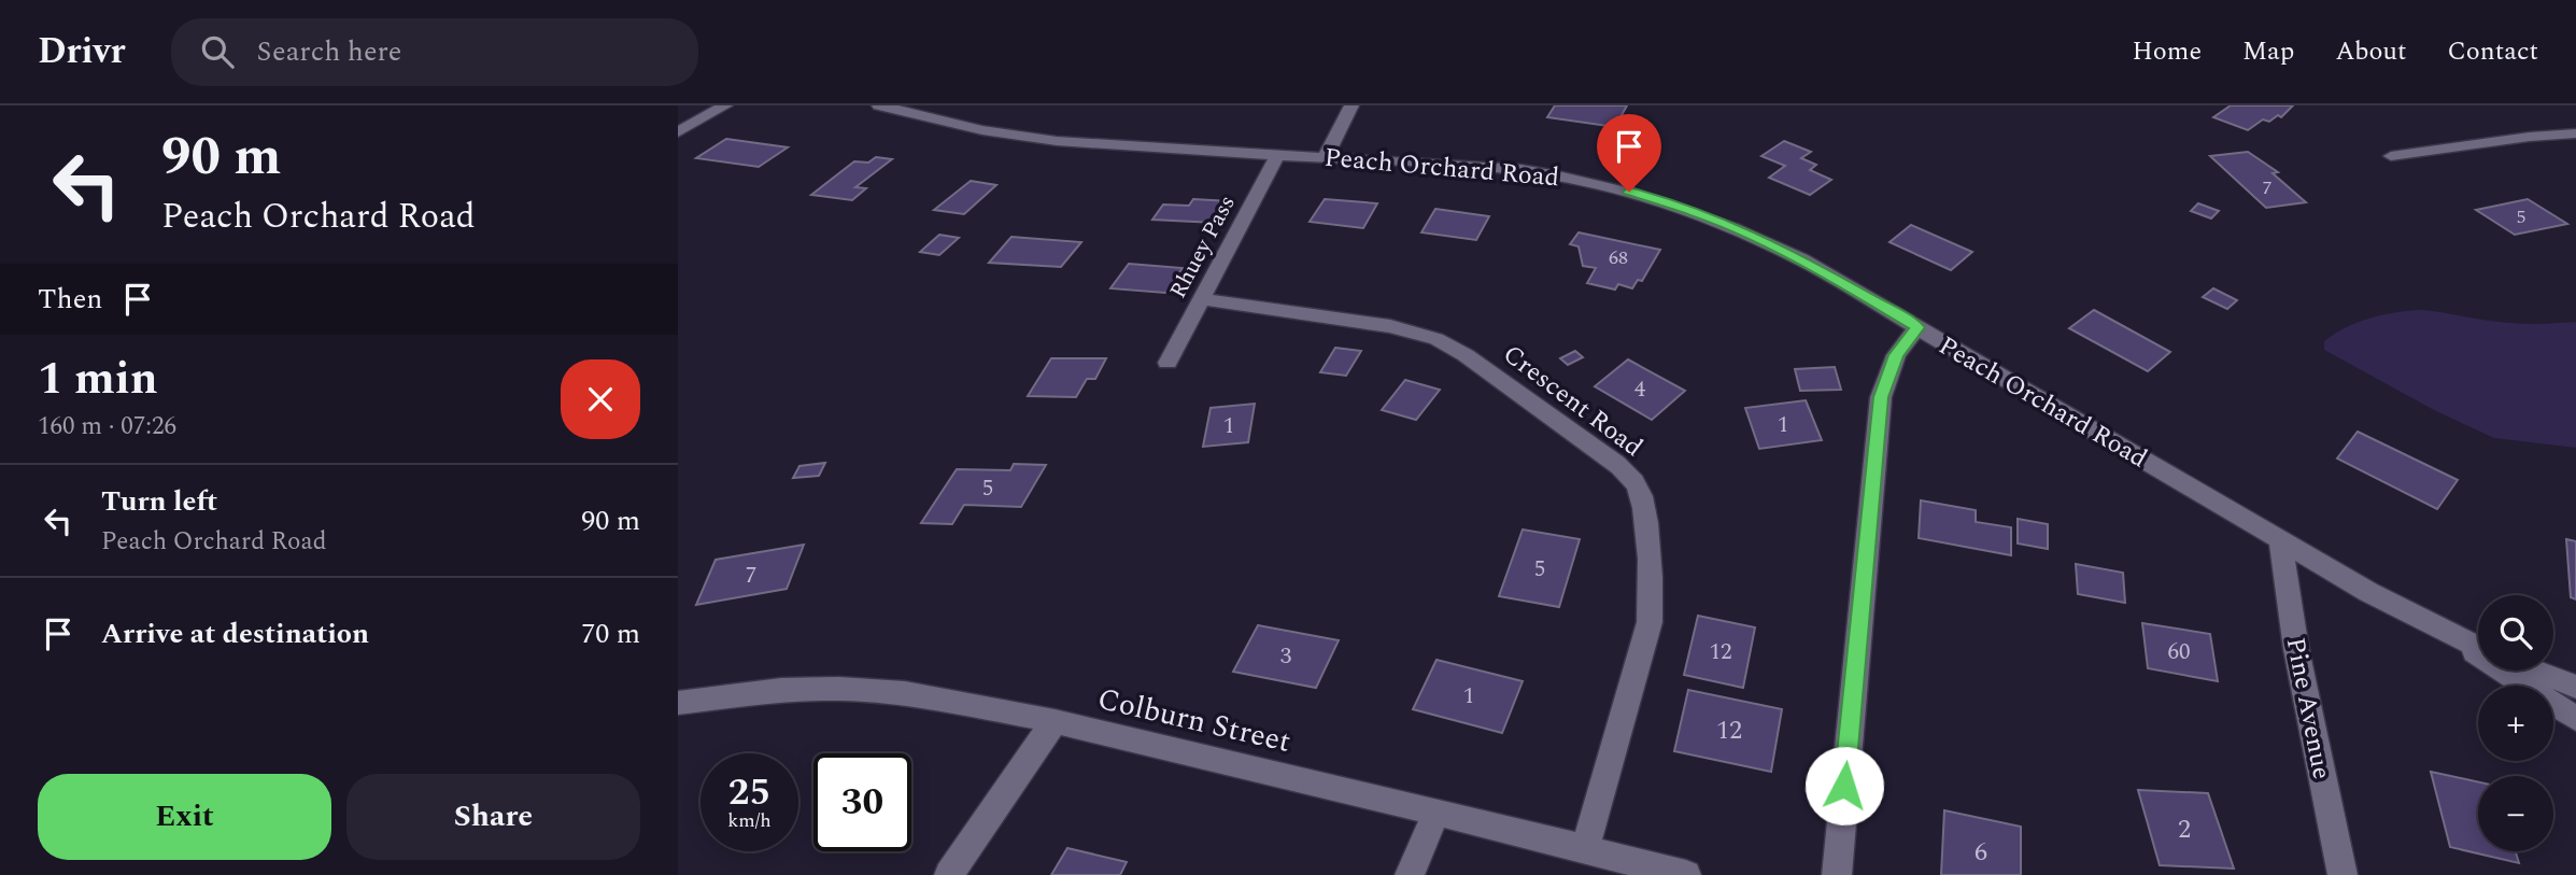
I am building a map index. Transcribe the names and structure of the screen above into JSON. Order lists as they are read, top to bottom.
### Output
{
  "streets": {
    "street": [
      "Peach Orchard Road",
      "Rhuey Pass",
      "Crescent Road",
      "Pine Avenue",
      "Colburn Street"
    ]
  },
  "crossings": [
    ["Peach Orchard Road", "Rhuey Pass"],
    ["Peach Orchard Road", "Pine Avenue"],
    ["Rhuey Pass", "Crescent Road"],
    ["Crescent Road", "Colburn Street"]
  ],
  "house_numbers": [
    "7",
    "5",
    "68",
    "4",
    "1",
    "1",
    "5",
    "5",
    "7",
    "12",
    "60",
    "3",
    "1",
    "12",
    "2",
    "6"
  ],
  "page": {
    "header": "Drivr",
    "search": "Search here",
    "nav": [
      "Home",
      "Map",
      "About",
      "Contact"
    ],
    "turn": ["90 m", "Peach Orchard Road"],
    "then": "Then",
    "heading": ["1 min", "160 m · 07:26"],
    "list": [
      {
        "name": "Turn left",
        "note": "Peach Orchard Road",
        "value": "90 m"
      },
      {
        "name": "Arrive at destination",
        "value": "70 m"
      }
    ],
    "map_buttons": ["+", "−"],
    "speed": "25 km/h",
    "limit": "30",
    "buttons": ["Exit", "Share"]
  }
}
